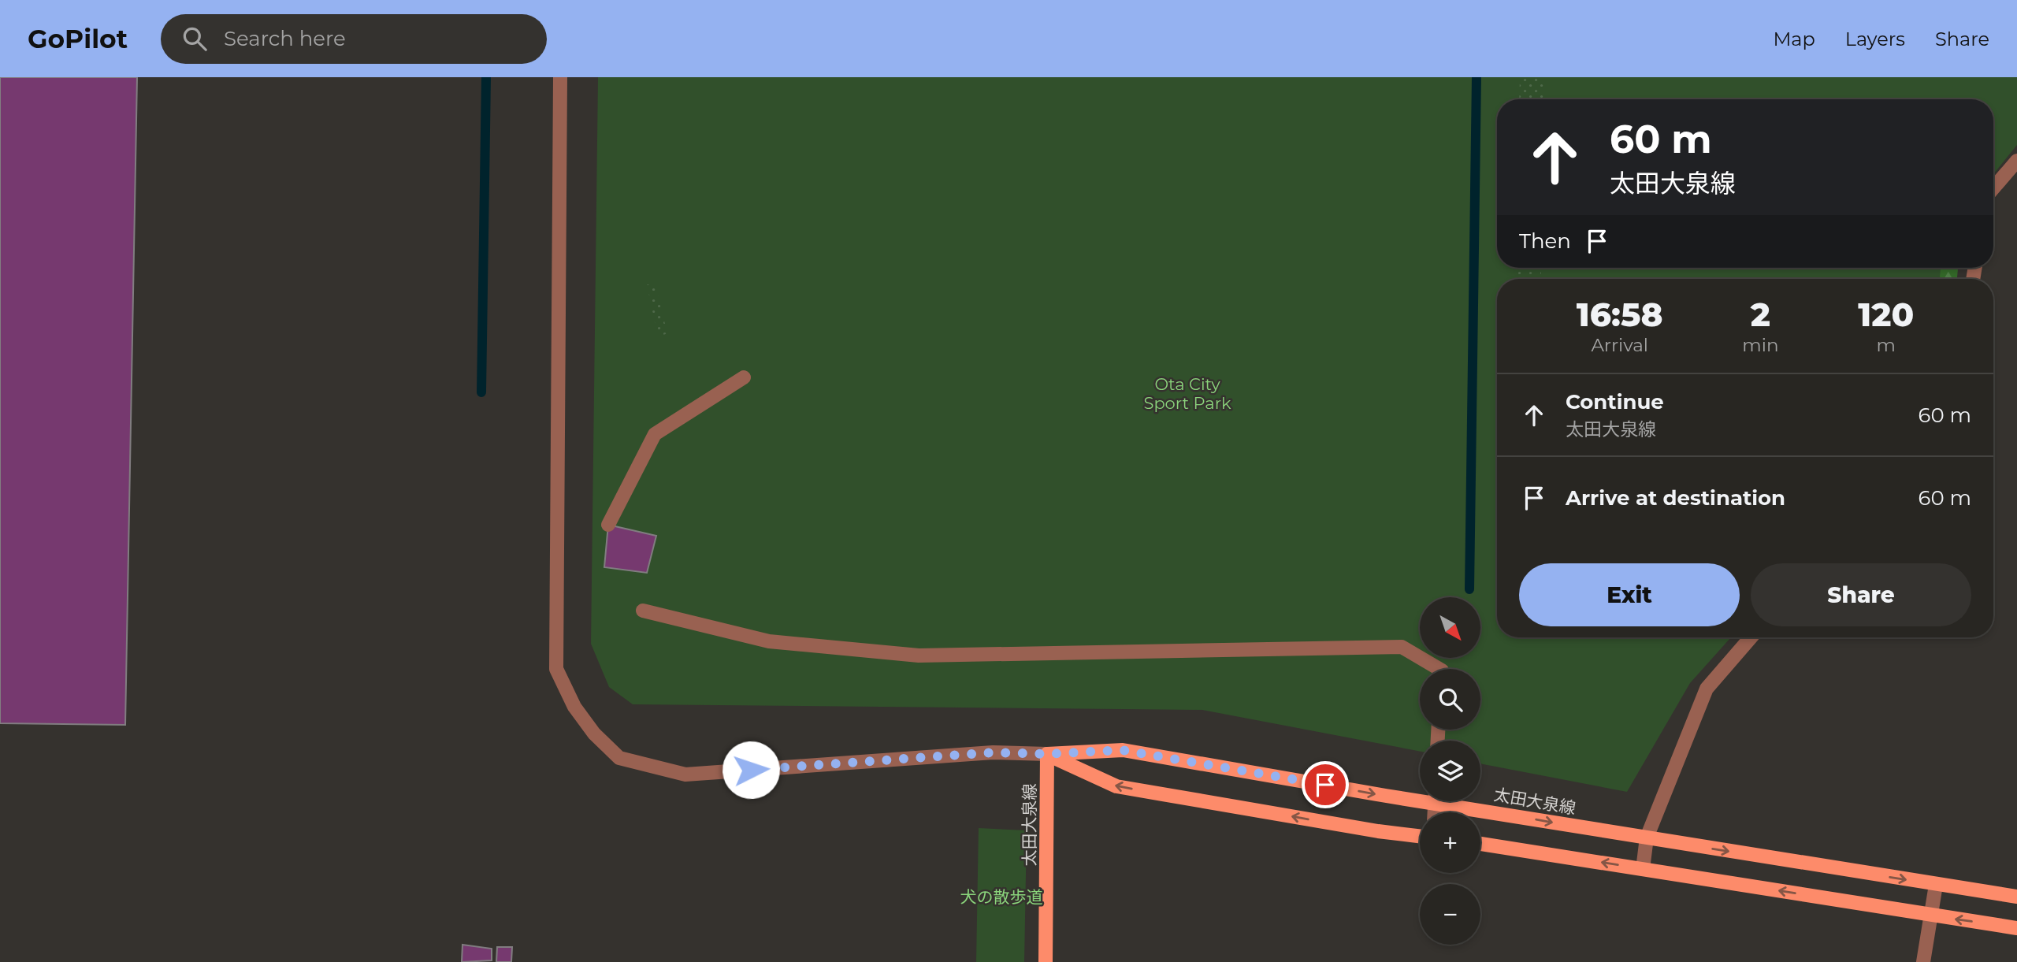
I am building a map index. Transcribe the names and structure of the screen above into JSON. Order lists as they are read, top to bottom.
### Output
{
  "streets": {
    "main road": ["太田大泉線"]
  },
  "parks": ["Ota City Sport Park", "犬の散歩道"],
  "north": "bottom right",
  "page": {
    "header": "GoPilot",
    "search": "Search here",
    "nav": ["Map", "Layers", "Share"],
    "turn": ["60 m", "太田大泉線"],
    "then": "Then",
    "eta": [
      "16:58",
      "Arrival",
      "2",
      "min",
      "120",
      "m"
    ],
    "list": [
      {
        "name": "Continue",
        "note": "太田大泉線",
        "value": "60 m"
      },
      {
        "name": "Arrive at destination",
        "value": "60 m"
      }
    ],
    "buttons": ["Exit", "Share"],
    "map_buttons": ["+", "−"]
  }
}
